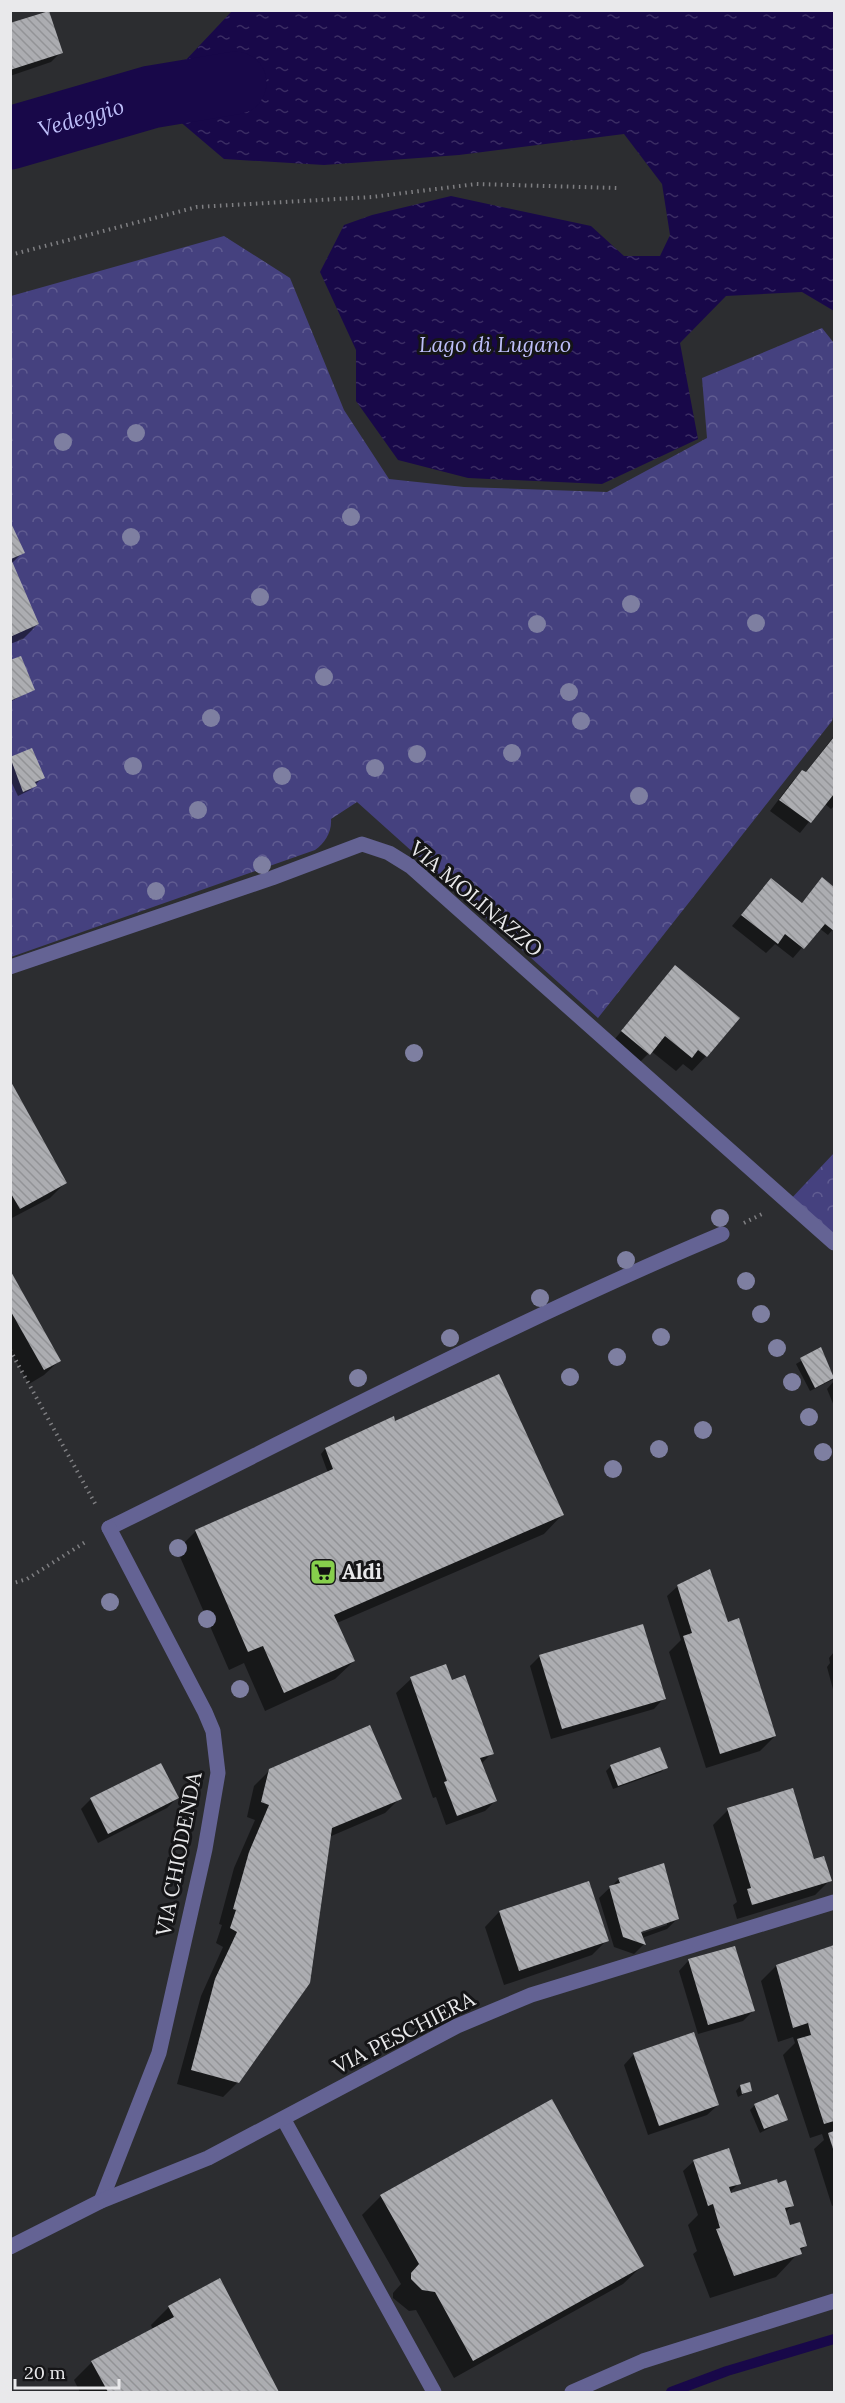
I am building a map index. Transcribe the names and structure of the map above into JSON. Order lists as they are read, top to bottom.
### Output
{
  "streets": {
    "street": ["VIA MOLINAZZO", "VIA CHIODENDA", "VIA PESCHIERA"]
  },
  "crossings": [
    ["VIA CHIODENDA", "VIA PESCHIERA"]
  ],
  "water": ["Vedeggio", "Lago di Lugano"],
  "places": {
    "supermarket": ["Aldi"]
  },
  "scale_bar": "20 m"
}
